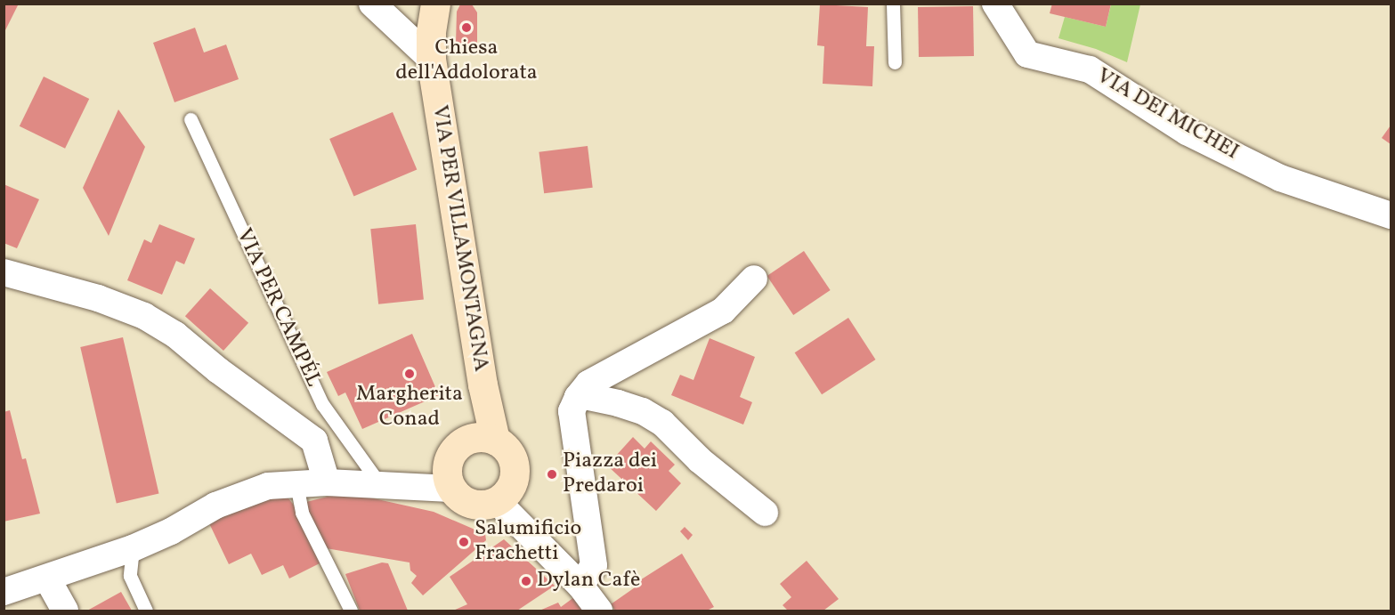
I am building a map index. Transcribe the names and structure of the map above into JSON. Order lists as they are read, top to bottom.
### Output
{
  "streets": {
    "street": ["VIA DEI MICHEI", "VIA PER VILLAMONTAGNA"],
    "lane": ["VIA PER CAMPÉL"]
  },
  "places": [
    "Chiesa dell'Addolorata",
    "Margherita Conad",
    "Piazza dei Predaroi",
    "Salumificio Frachetti",
    "Dylan Cafè"
  ]
}
